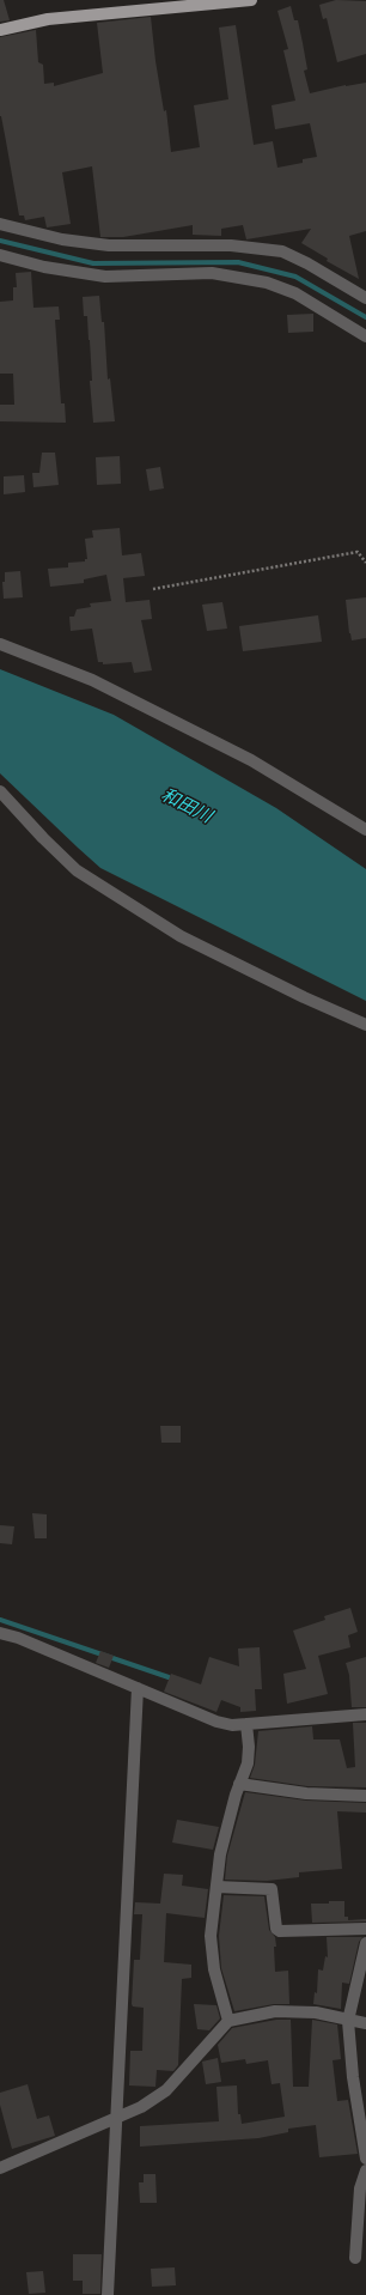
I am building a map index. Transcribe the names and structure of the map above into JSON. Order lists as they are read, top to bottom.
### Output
{
  "water": ["和田川"]
}
